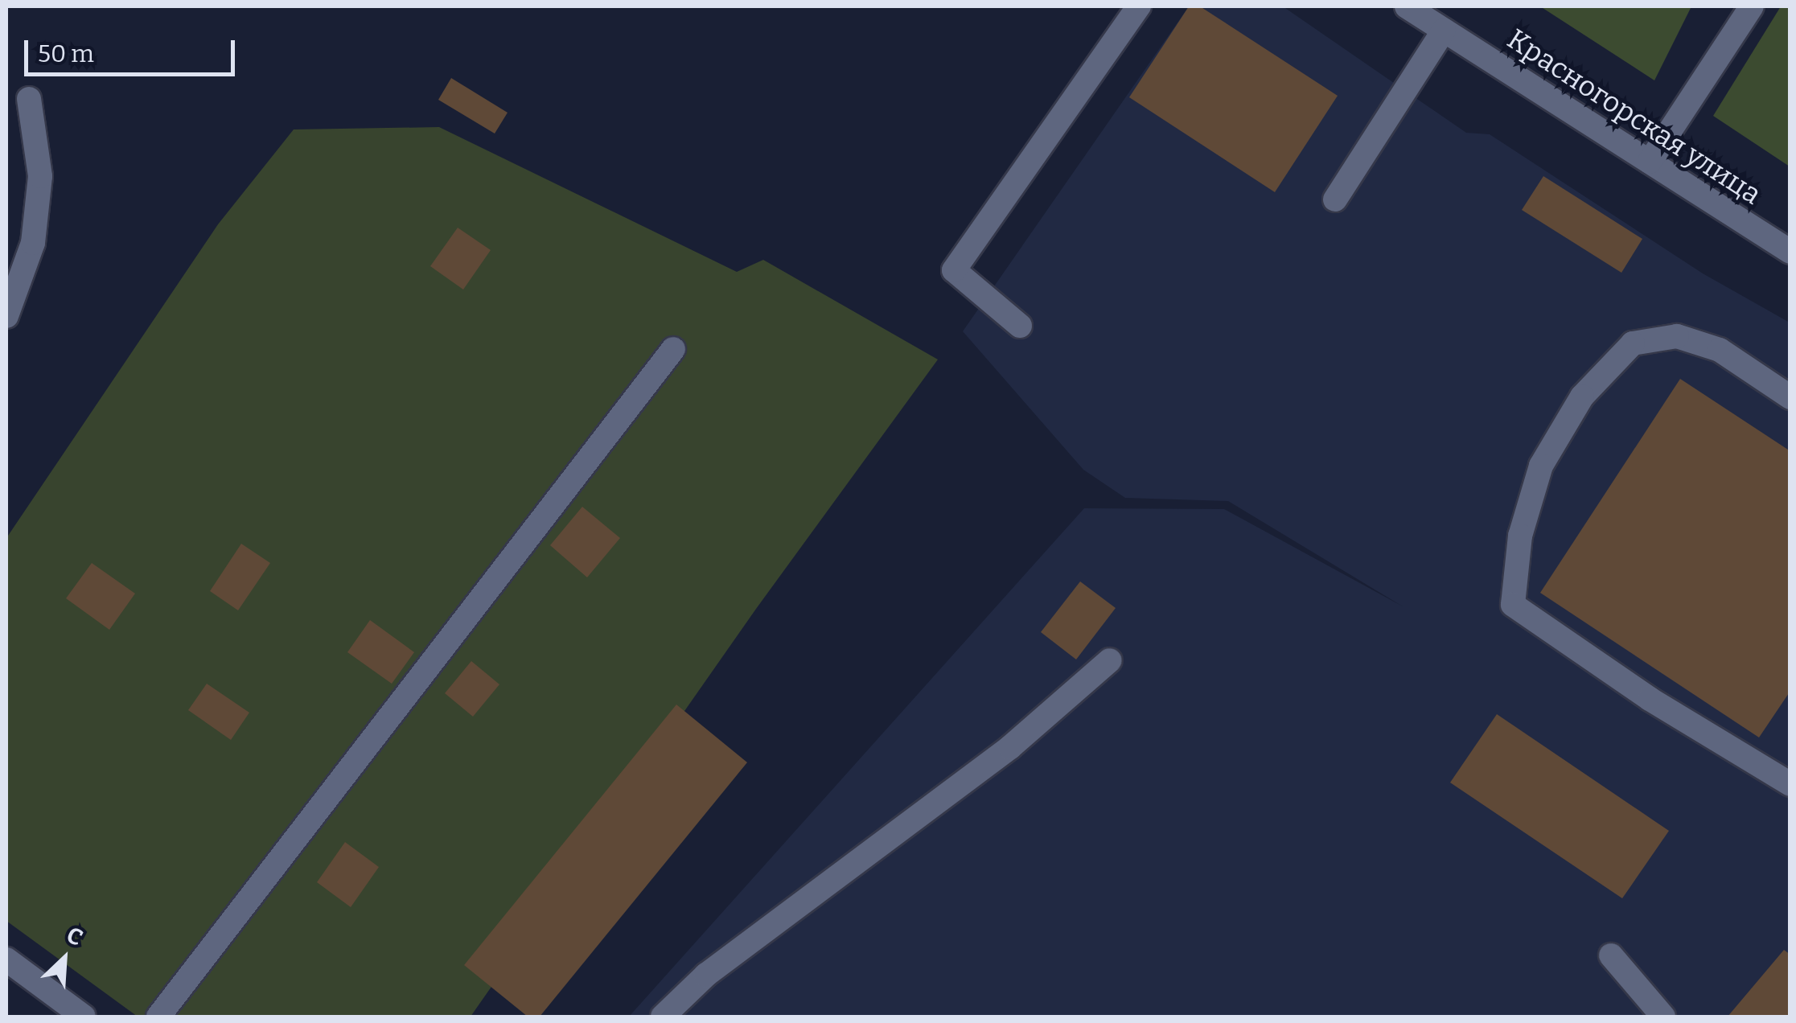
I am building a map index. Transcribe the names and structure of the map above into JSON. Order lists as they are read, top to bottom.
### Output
{
  "streets": {
    "street": ["Красногорская улица"]
  },
  "scale_bar": "50 m",
  "north": "top right"
}
